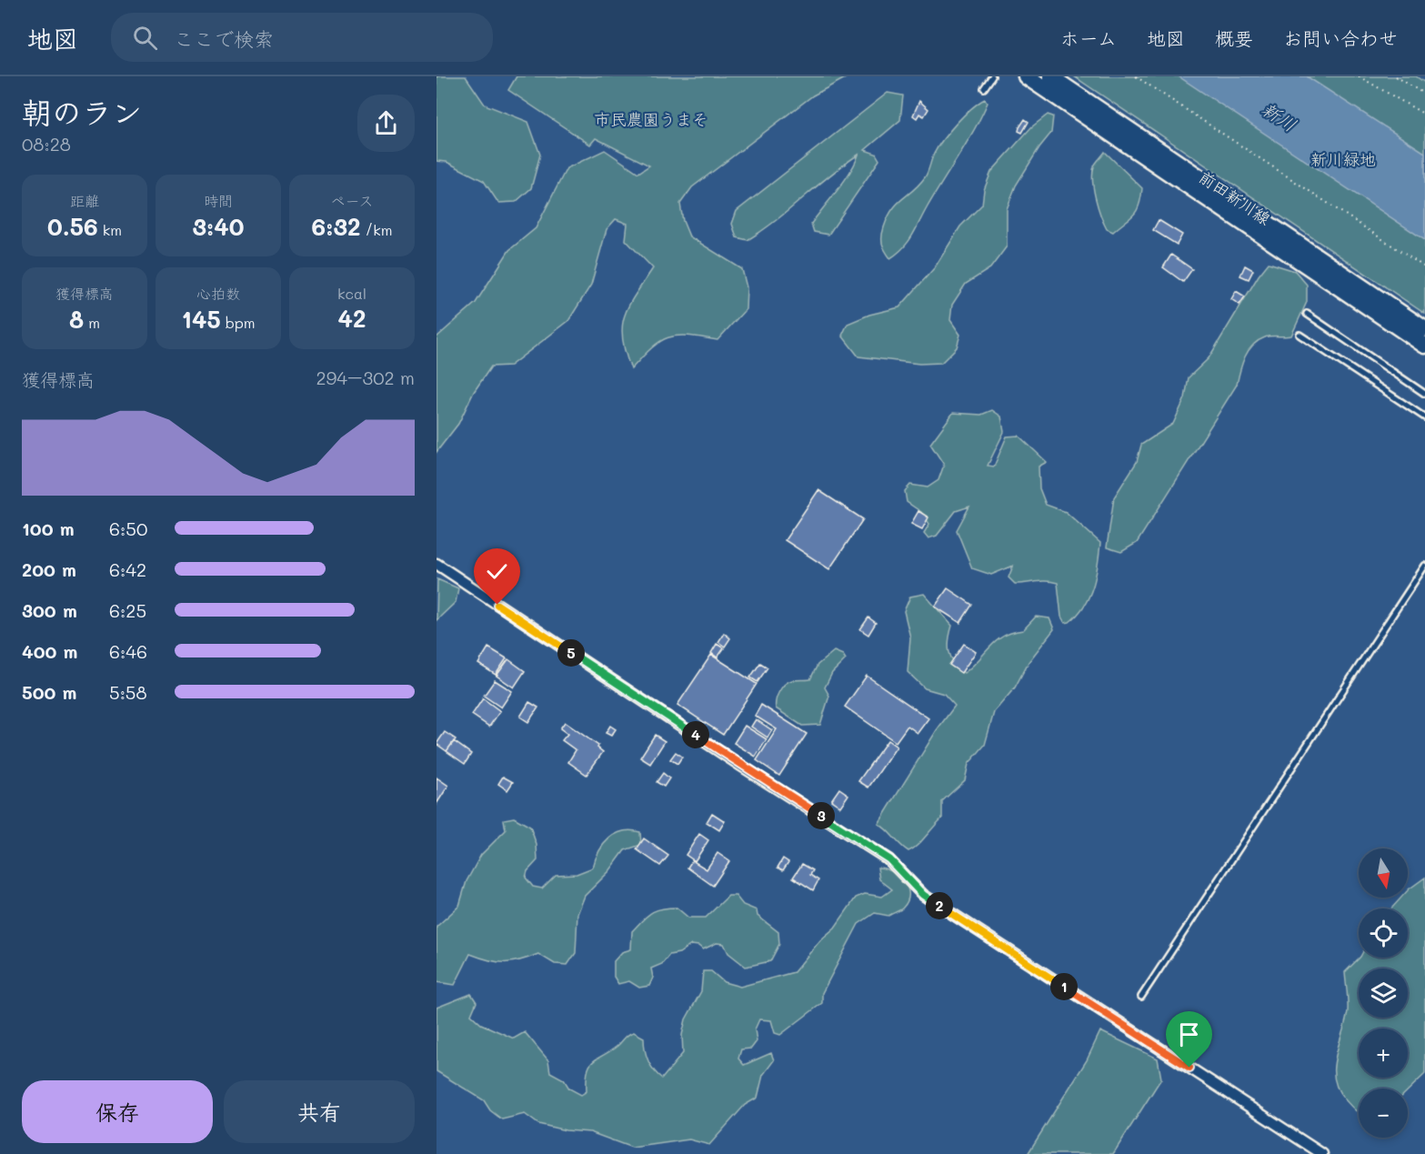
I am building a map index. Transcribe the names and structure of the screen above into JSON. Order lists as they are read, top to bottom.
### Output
{
  "streets": {
    "main road": ["前田新川線"]
  },
  "water": ["新川"],
  "parks": ["市民農園うまそ", "新川緑地"],
  "north": "bottom",
  "page": {
    "header": "地図",
    "search": "ここで検索",
    "nav": [
      "ホーム",
      "地図",
      "概要",
      "お問い合わせ"
    ],
    "heading": ["朝のラン", "08:28"],
    "stats": [
      ["距離", "0.56 km"],
      ["時間", "3:40"],
      ["ペース", "6:32 /km"],
      ["獲得標高", "8 m"],
      ["心拍数", "145 bpm"],
      ["kcal", "42"]
    ],
    "chart": ["獲得標高", "294–302 m"],
    "list": [
      {
        "name": "100 m",
        "note": "6:50"
      },
      {
        "name": "200 m",
        "note": "6:42"
      },
      {
        "name": "300 m",
        "note": "6:25"
      },
      {
        "name": "400 m",
        "note": "6:46"
      },
      {
        "name": "500 m",
        "note": "5:58"
      }
    ],
    "pins": [
      "5",
      "4",
      "3",
      "2",
      "1"
    ],
    "map_buttons": ["+", "−"],
    "buttons": ["保存", "共有"]
  }
}
